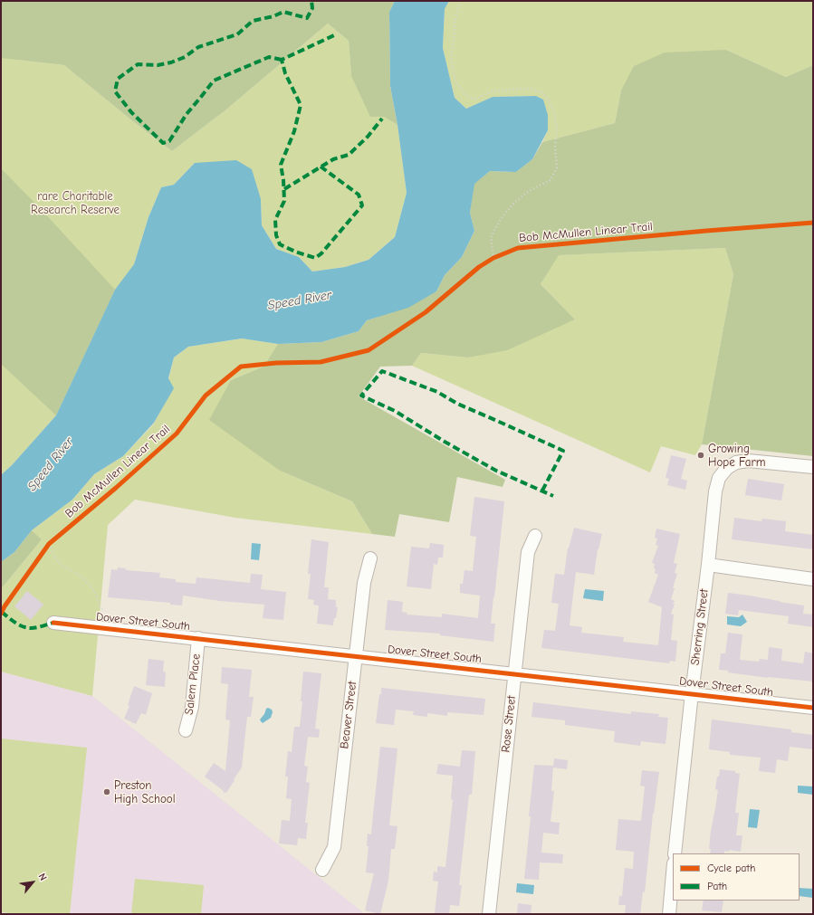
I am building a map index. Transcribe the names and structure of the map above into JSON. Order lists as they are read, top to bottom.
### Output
{
  "streets": {
    "street": [
      "Dover Street South",
      "Sherring Street",
      "Salem Place",
      "Beaver Street",
      "Rose Street"
    ],
    "cycle path": ["Bob McMullen Linear Trail"]
  },
  "crossings": [
    ["Dover Street South", "Sherring Street"],
    ["Dover Street South", "Salem Place"],
    ["Dover Street South", "Beaver Street"],
    ["Dover Street South", "Rose Street"]
  ],
  "water": ["Speed River"],
  "parks": ["rare Charitable Research Reserve"],
  "places": ["Growing Hope Farm", "Preston High School"],
  "legend": ["Cycle path", "Path"],
  "north": "top right"
}
